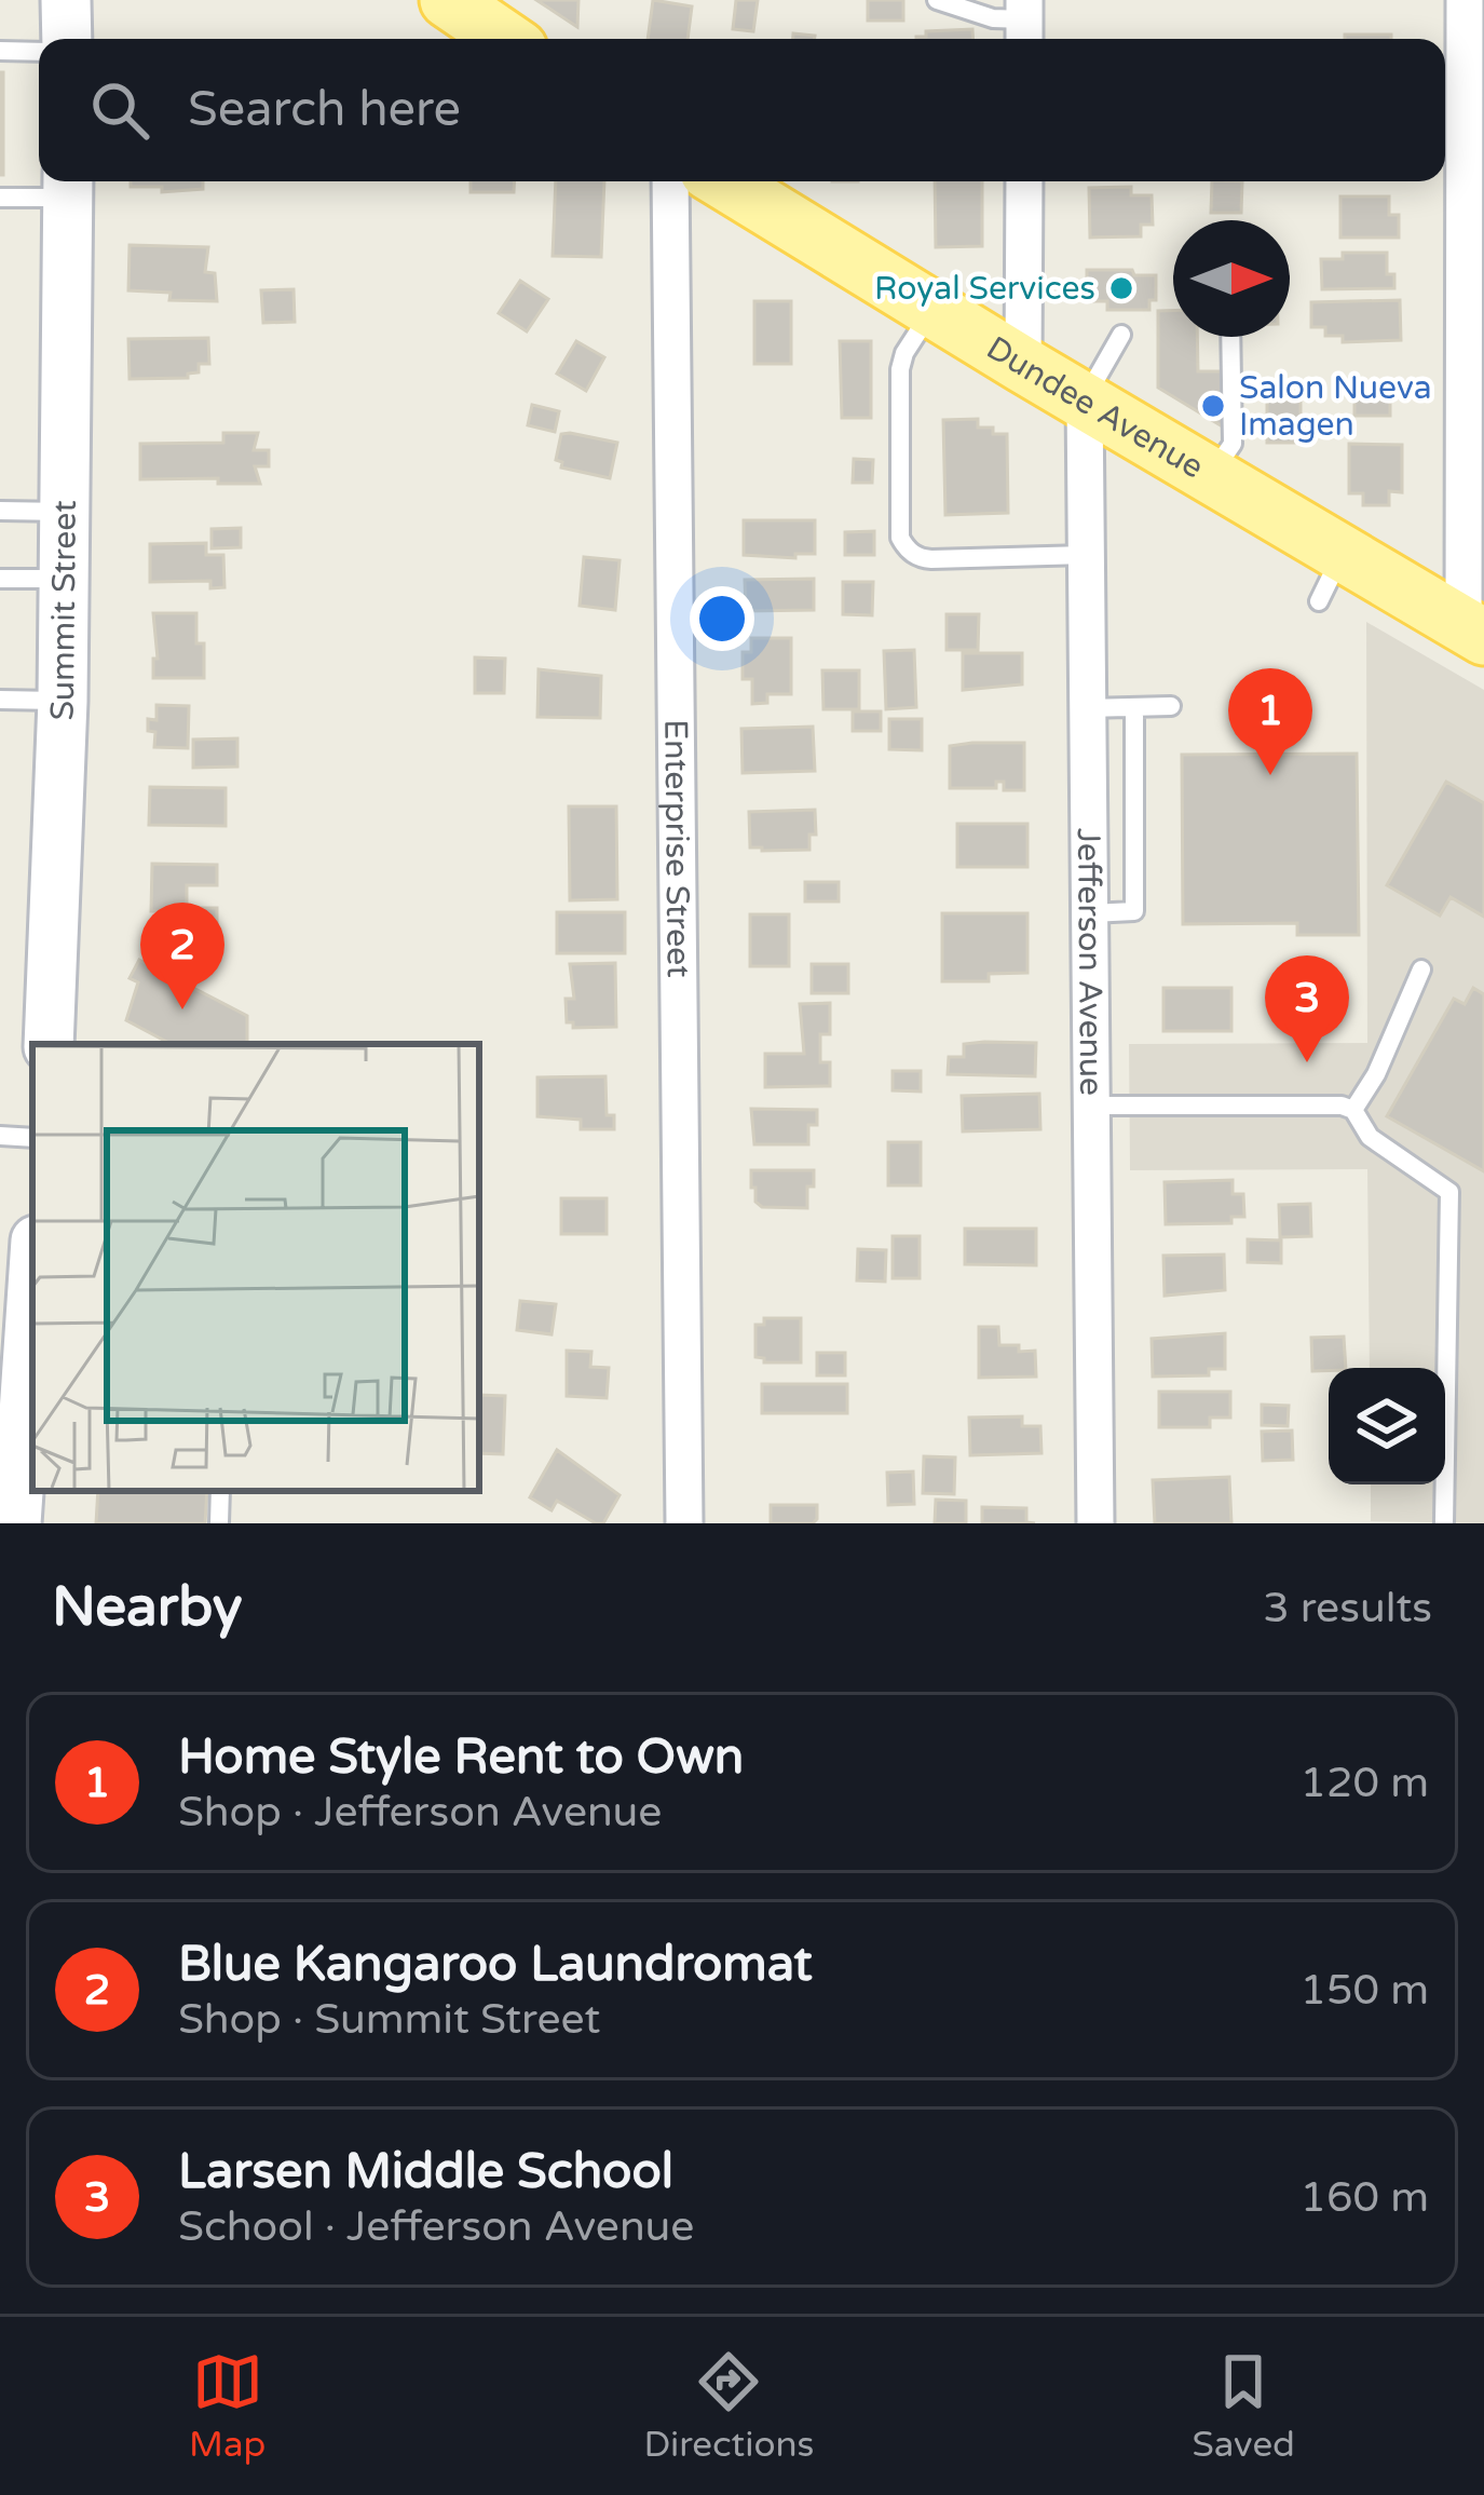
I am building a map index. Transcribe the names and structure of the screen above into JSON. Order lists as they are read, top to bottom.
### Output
{
  "streets": {
    "main road": ["Dundee Avenue", "Summit Street"],
    "street": ["Enterprise Street", "Jefferson Avenue"]
  },
  "crossings": [
    ["Dundee Avenue", "Jefferson Avenue"]
  ],
  "places": ["Royal Services", "Salon Nueva Imagen"],
  "north": "right",
  "page": {
    "search": "Search here",
    "pins": ["1", "2", "3"],
    "heading": ["Nearby", "3 results"],
    "list": [
      {
        "mark": "1",
        "name": "Home Style Rent to Own",
        "note": "Shop · Jefferson Avenue",
        "value": "120 m"
      },
      {
        "mark": "2",
        "name": "Blue Kangaroo Laundromat",
        "note": "Shop · Summit Street",
        "value": "150 m"
      },
      {
        "mark": "3",
        "name": "Larsen Middle School",
        "note": "School · Jefferson Avenue",
        "value": "160 m"
      }
    ],
    "nav": ["Map", "Directions", "Saved"]
  }
}
